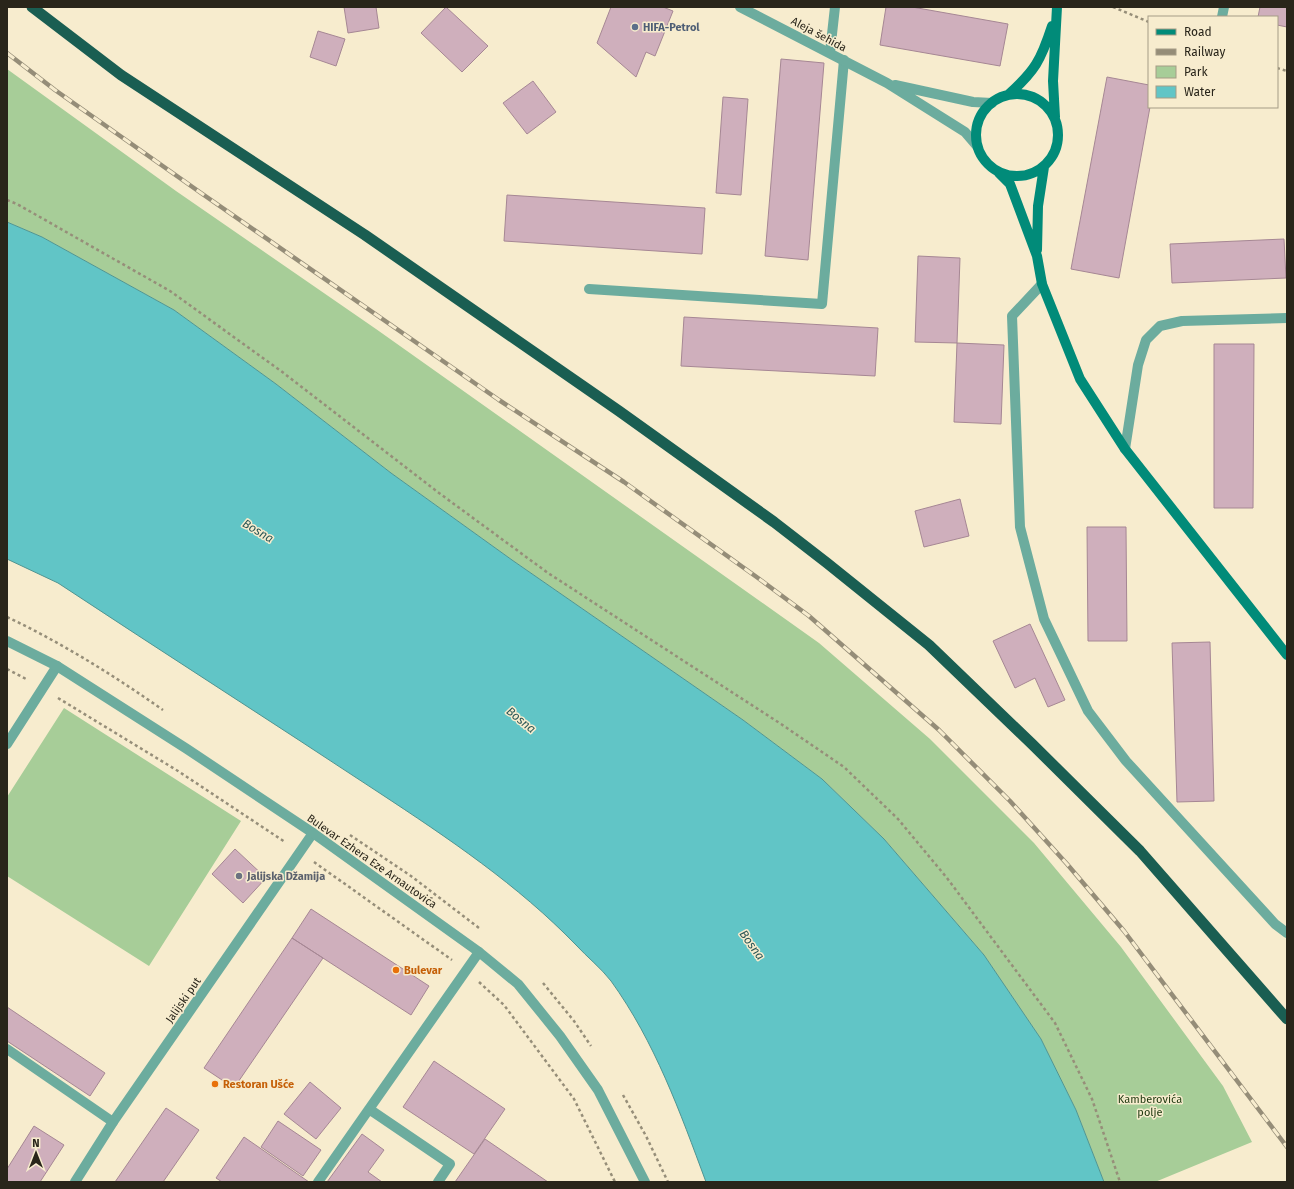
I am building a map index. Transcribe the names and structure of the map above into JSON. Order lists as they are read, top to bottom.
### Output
{
  "streets": {
    "street": ["Aleja šehida", "Bulevar Ezhera Eze Arnautovića", "Jalijski put"]
  },
  "crossings": [
    ["Bulevar Ezhera Eze Arnautovića", "Jalijski put"]
  ],
  "water": ["Bosna"],
  "parks": ["Kamberovića polje"],
  "places": [
    "HIFA-Petrol",
    "Jalijska Džamija",
    "Bulevar",
    "Restoran Ušće"
  ],
  "legend": [
    "Road",
    "Railway",
    "Park",
    "Water"
  ],
  "north": "top"
}
